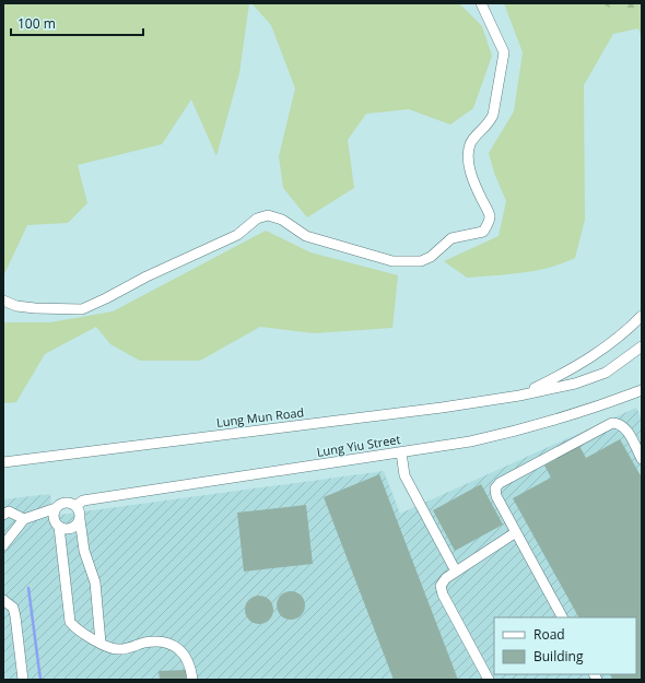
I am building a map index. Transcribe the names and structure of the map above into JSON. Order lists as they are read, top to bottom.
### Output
{
  "streets": {
    "street": ["Lung Mun Road", "Lung Yiu Street"]
  },
  "legend": ["Road", "Building"],
  "scale_bar": "100 m"
}
